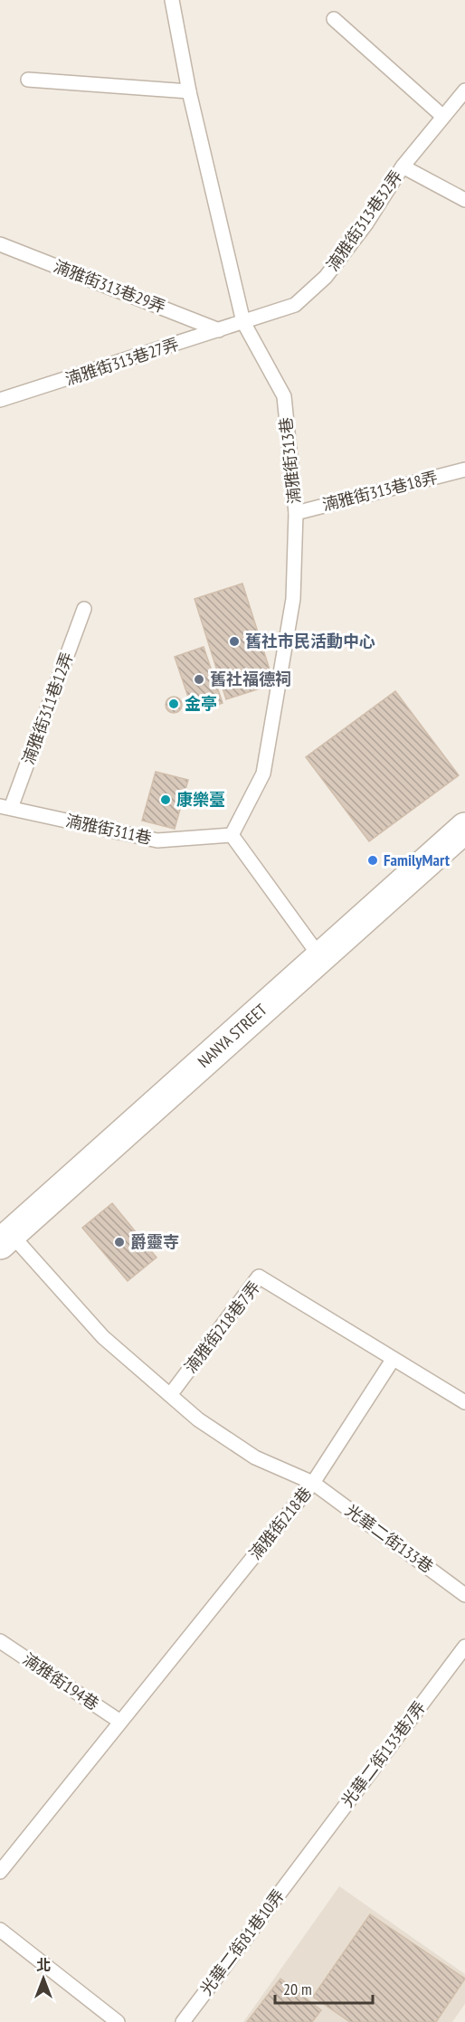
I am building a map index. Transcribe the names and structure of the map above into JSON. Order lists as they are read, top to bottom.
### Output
{
  "streets": {
    "street": ["NANYA STREET"],
    "lane": [
      "湳雅街313巷32弄",
      "湳雅街313巷29弄",
      "湳雅街313巷27弄",
      "湳雅街313巷",
      "湳雅街313巷18弄",
      "湳雅街311巷12弄",
      "湳雅街311巷",
      "湳雅街218巷7弄",
      "湳雅街218巷",
      "光華二街133巷",
      "湳雅街194巷",
      "光華二街133巷7弄",
      "光華二街81巷10弄"
    ]
  },
  "crossings": [
    ["湳雅街313巷32弄", "湳雅街313巷27弄"],
    ["湳雅街313巷32弄", "湳雅街313巷"],
    ["湳雅街313巷29弄", "湳雅街313巷27弄"],
    ["湳雅街313巷27弄", "湳雅街313巷"],
    ["湳雅街313巷", "湳雅街313巷18弄"],
    ["湳雅街313巷", "湳雅街311巷"],
    ["湳雅街311巷12弄", "湳雅街311巷"],
    ["NANYA STREET", "湳雅街218巷"],
    ["湳雅街218巷7弄", "湳雅街218巷"],
    ["湳雅街218巷", "光華二街133巷"],
    ["湳雅街218巷", "湳雅街194巷"],
    ["光華二街133巷7弄", "光華二街81巷10弄"]
  ],
  "places": [
    "舊社市民活動中心",
    "舊社福德祠",
    "金亭",
    "康樂臺",
    "FamilyMart",
    "爵靈寺"
  ],
  "scale_bar": "20 m",
  "north": "top"
}
